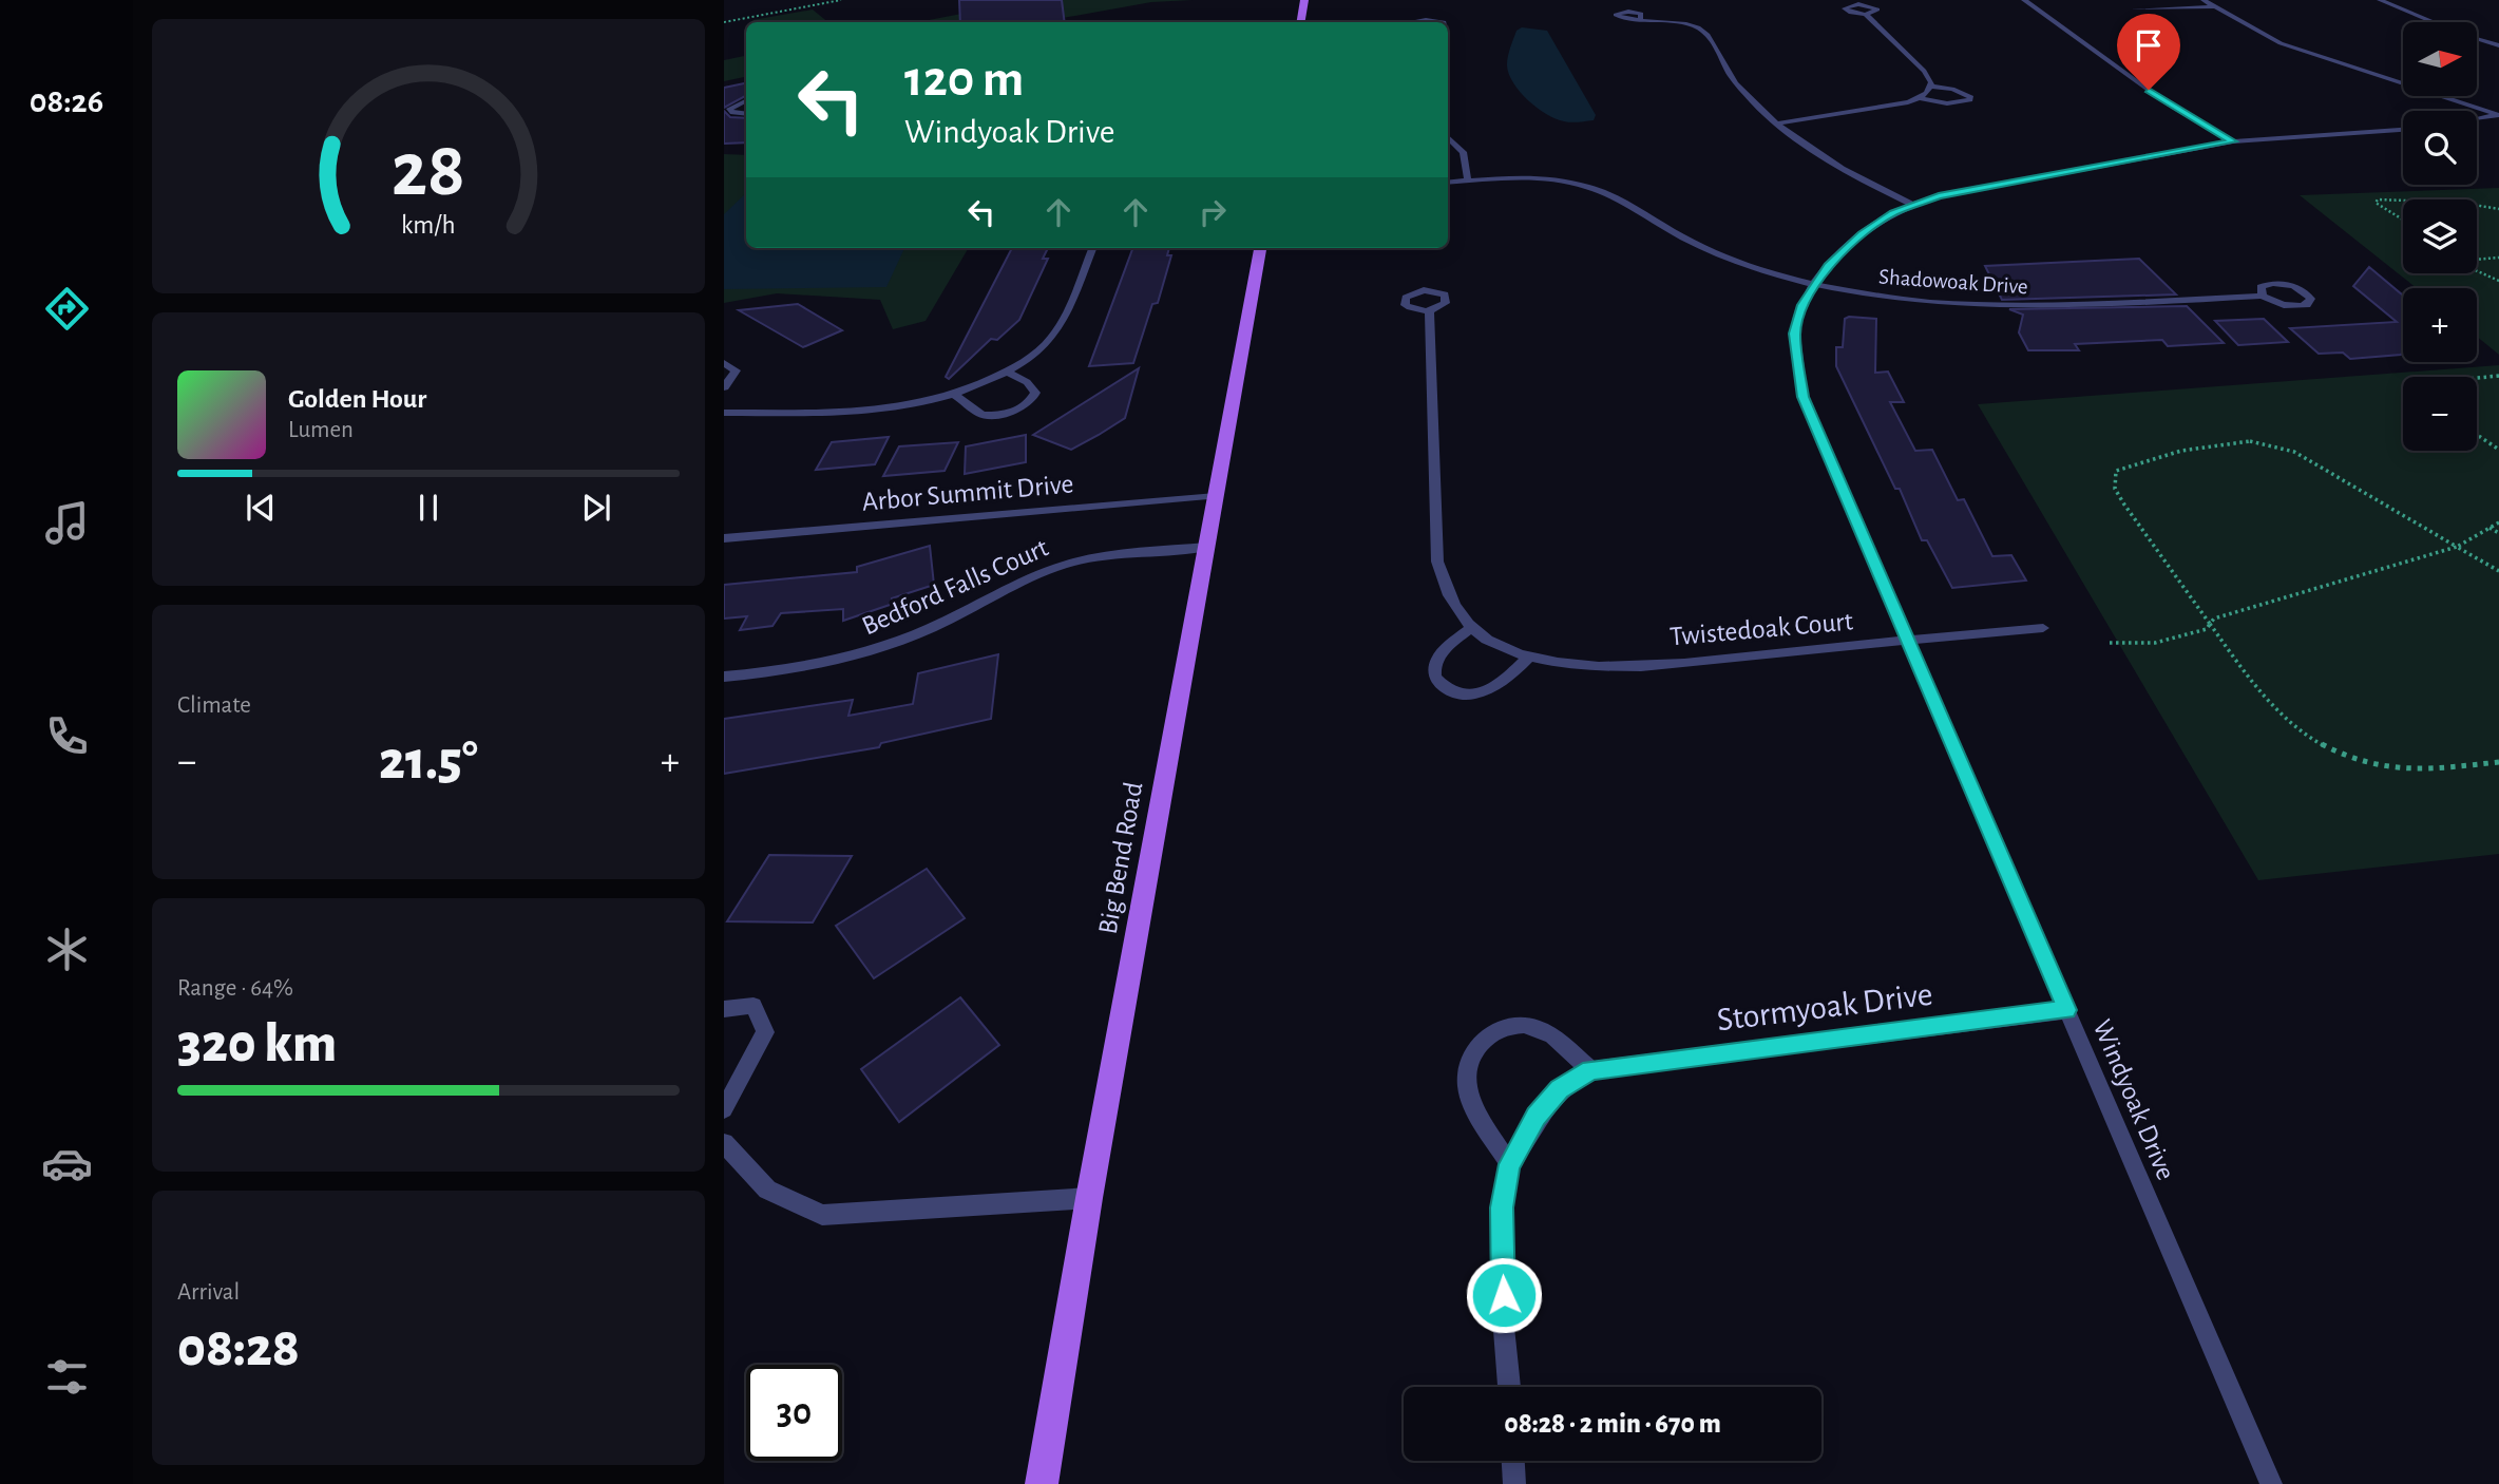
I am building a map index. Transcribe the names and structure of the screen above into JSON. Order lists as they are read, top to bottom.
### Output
{
  "streets": {
    "main road": ["Big Bend Road"],
    "street": [
      "Shadowoak Drive",
      "Arbor Summit Drive",
      "Bedford Falls Court",
      "Twistedoak Court",
      "Stormyoak Drive",
      "Windyoak Drive"
    ]
  },
  "crossings": [
    ["Shadowoak Drive", "Windyoak Drive"],
    ["Arbor Summit Drive", "Big Bend Road"],
    ["Bedford Falls Court", "Big Bend Road"],
    ["Twistedoak Court", "Windyoak Drive"],
    ["Stormyoak Drive", "Windyoak Drive"]
  ],
  "north": "right",
  "page": {
    "tabs": "08:26",
    "map_buttons": ["+", "−"],
    "turn": ["120 m", "Windyoak Drive"],
    "song": ["Golden Hour", "Lumen"],
    "tile": [
      "Climate",
      ["Range · 64%", "320 km"],
      ["Arrival", "08:28"]
    ],
    "heat": ["−", "21.5°", "+"],
    "limit": "30",
    "trip": "08:28 · 2 min · 670 m",
    "gauge": ["28", "km/h"]
  }
}
